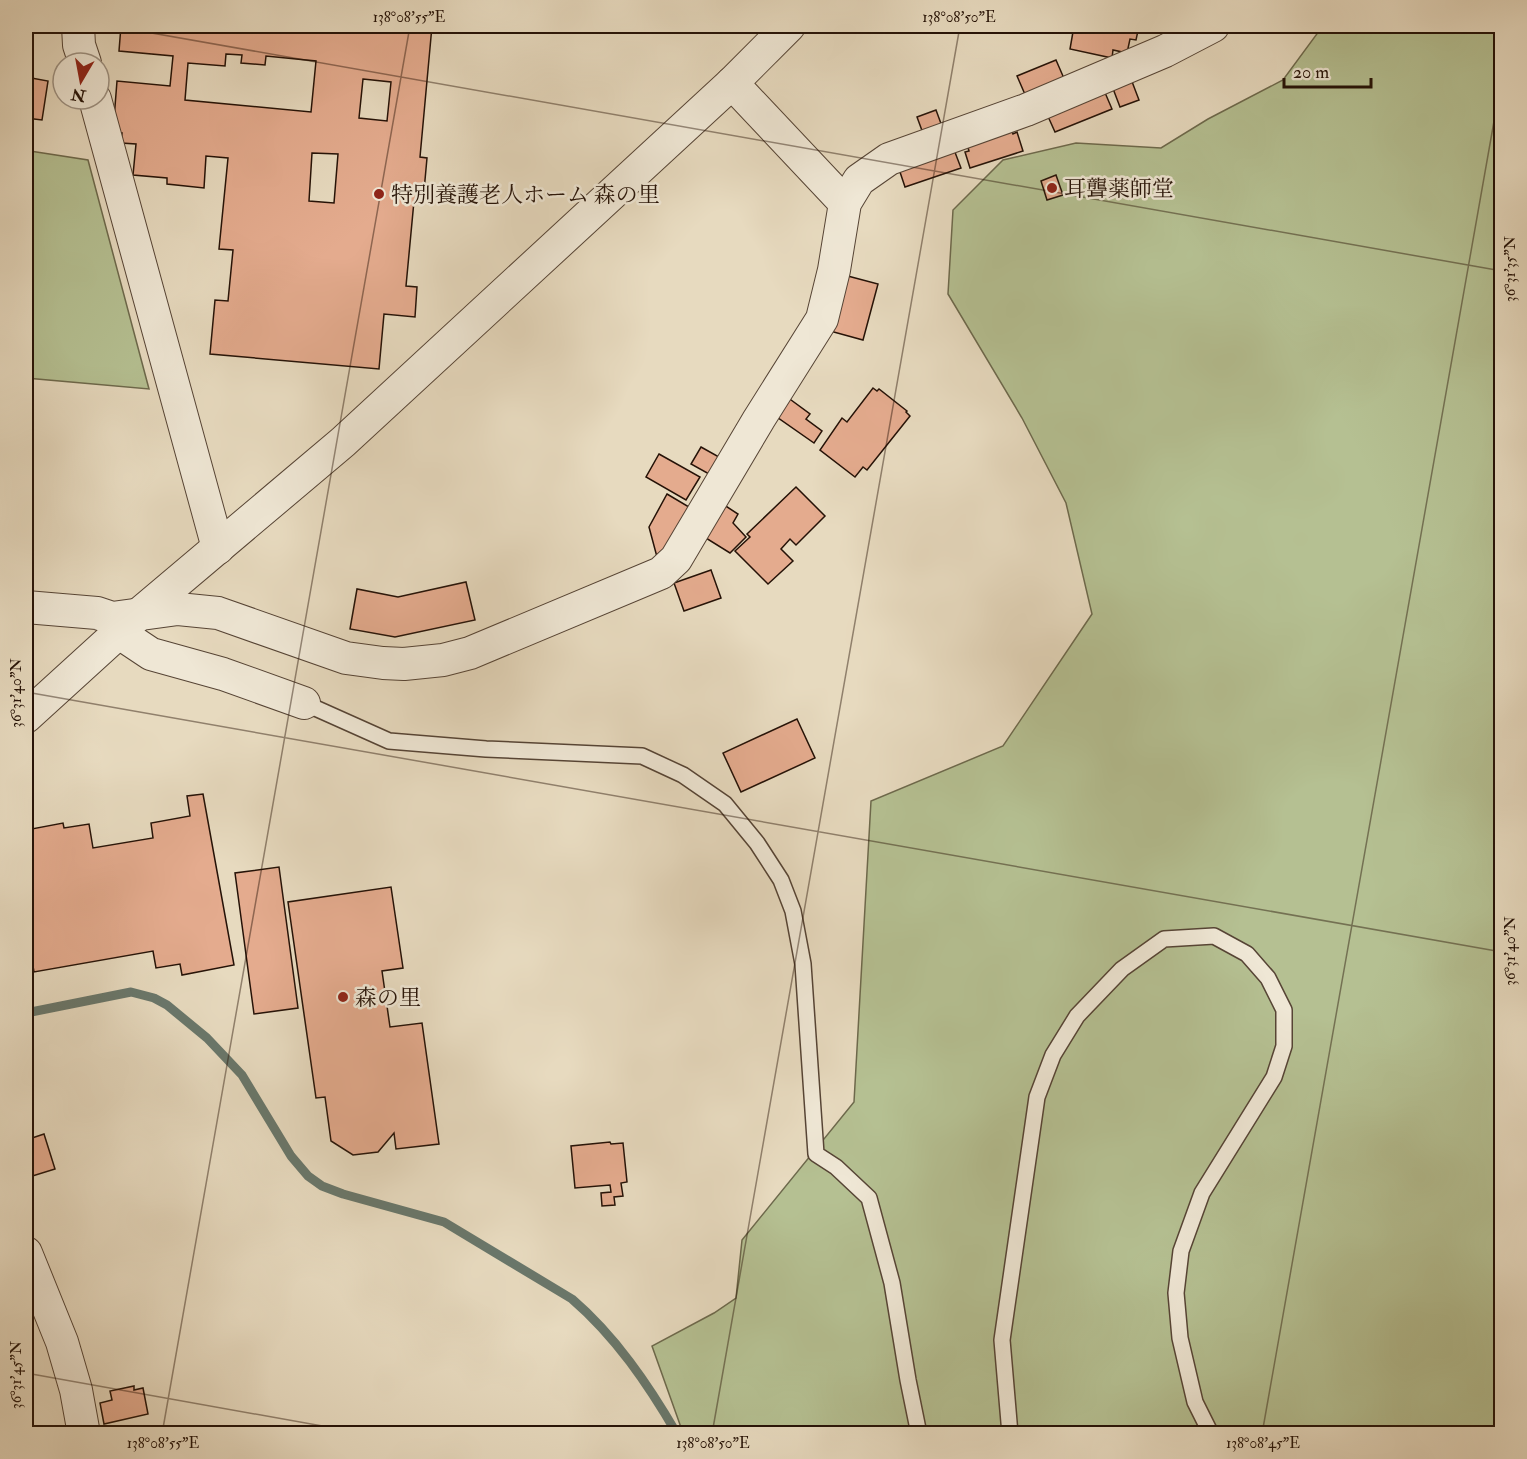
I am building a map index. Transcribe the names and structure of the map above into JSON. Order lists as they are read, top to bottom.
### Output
{
  "places": ["耳聾薬師堂", "特別養護老人ホーム 森の里", "森の里"],
  "scale_bar": "20 m",
  "north": "bottom",
  "coordinates": [
    "138°08'55\"E",
    "138°08'50\"E",
    "36°31'35\"N",
    "36°31'40\"N",
    "36°31'45\"N",
    "138°08'45\"E"
  ]
}
